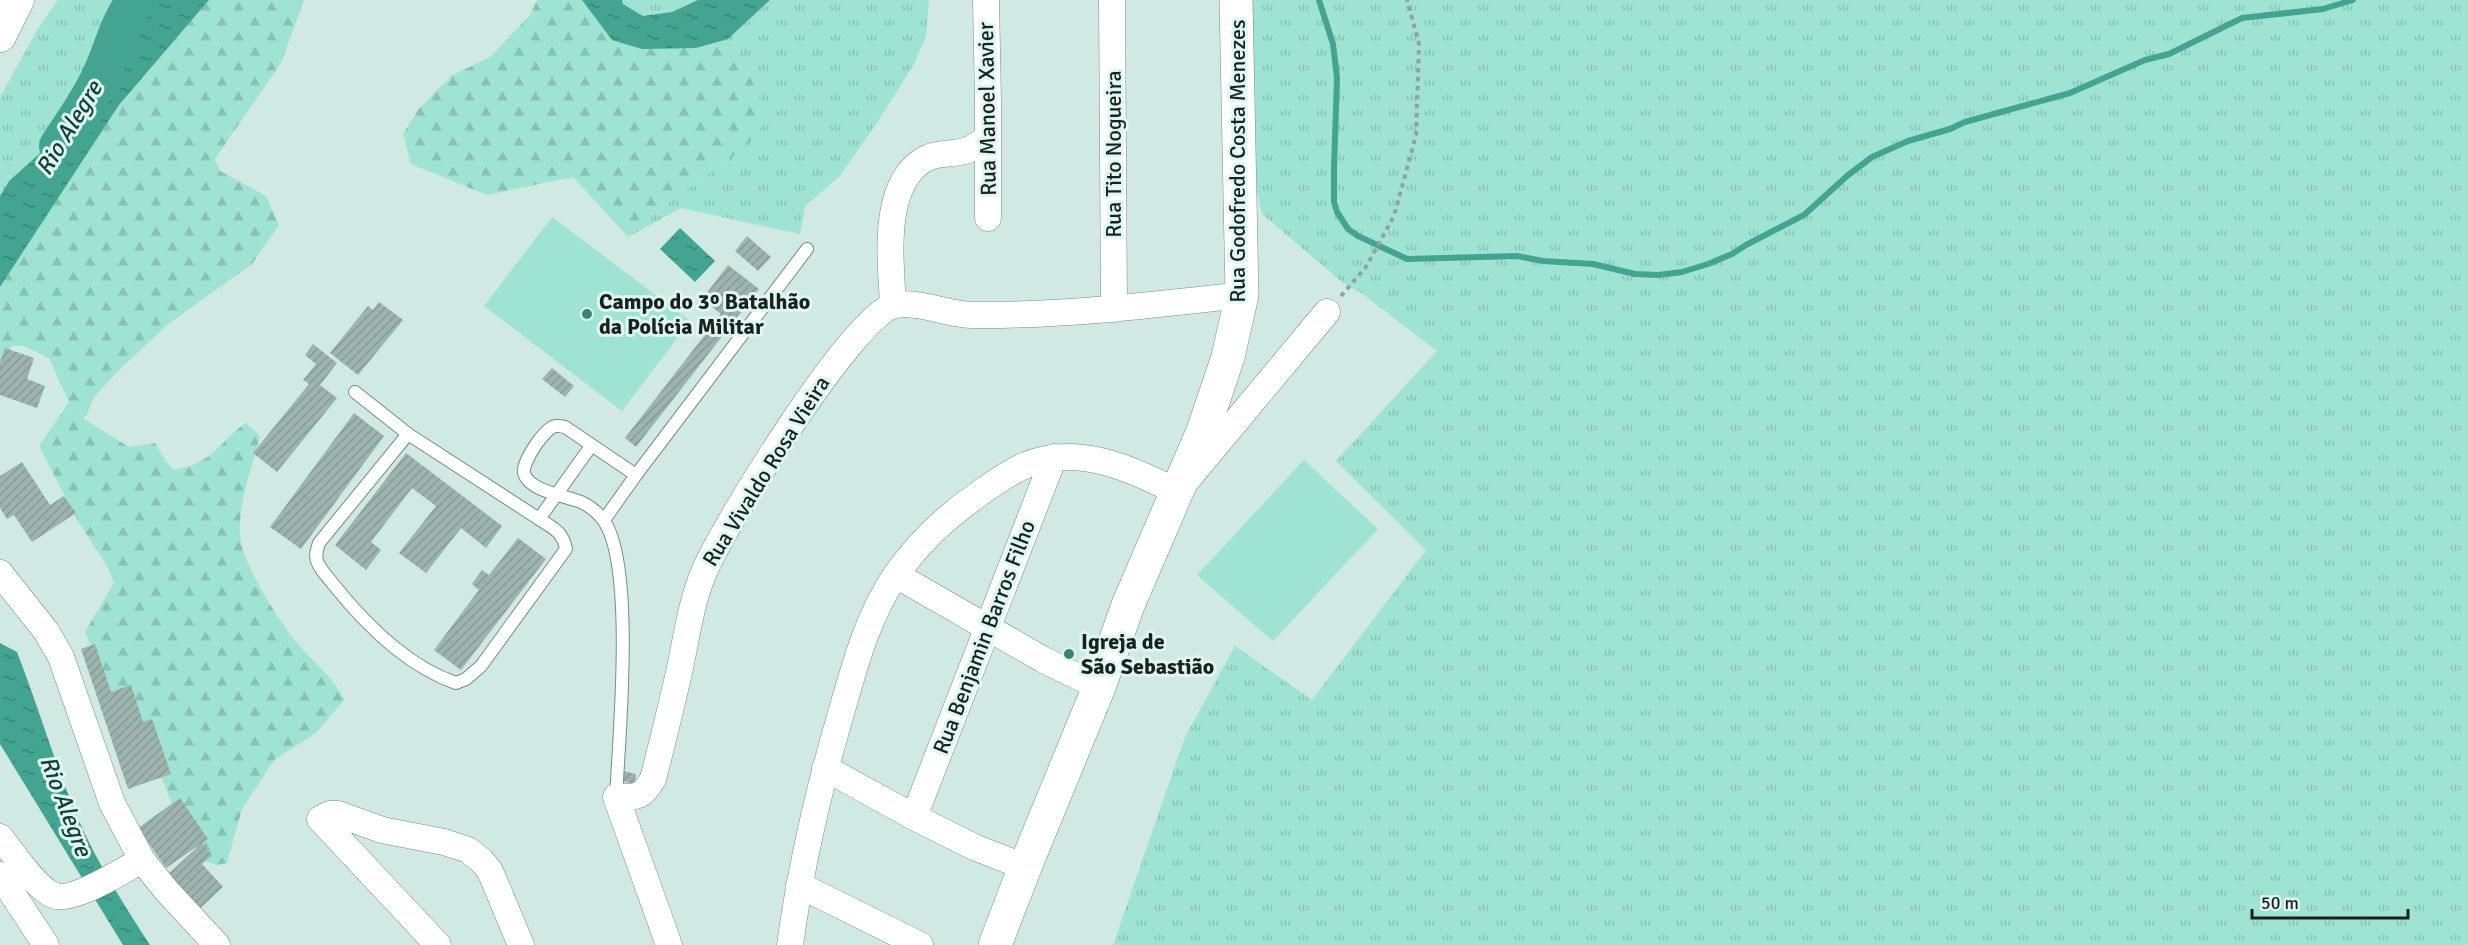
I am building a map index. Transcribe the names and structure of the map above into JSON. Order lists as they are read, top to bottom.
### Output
{
  "streets": {
    "main road": ["Rua Godofredo Costa Menezes"],
    "street": [
      "Rua Manoel Xavier",
      "Rua Tito Nogueira",
      "Rua Vivaldo Rosa Vieira",
      "Rua Benjamin Barros Filho"
    ]
  },
  "water": ["Rio Alegre"],
  "places": ["Campo do 3º Batalhão da Polícia Militar", "Igreja de São Sebastião"],
  "scale_bar": "50 m"
}
